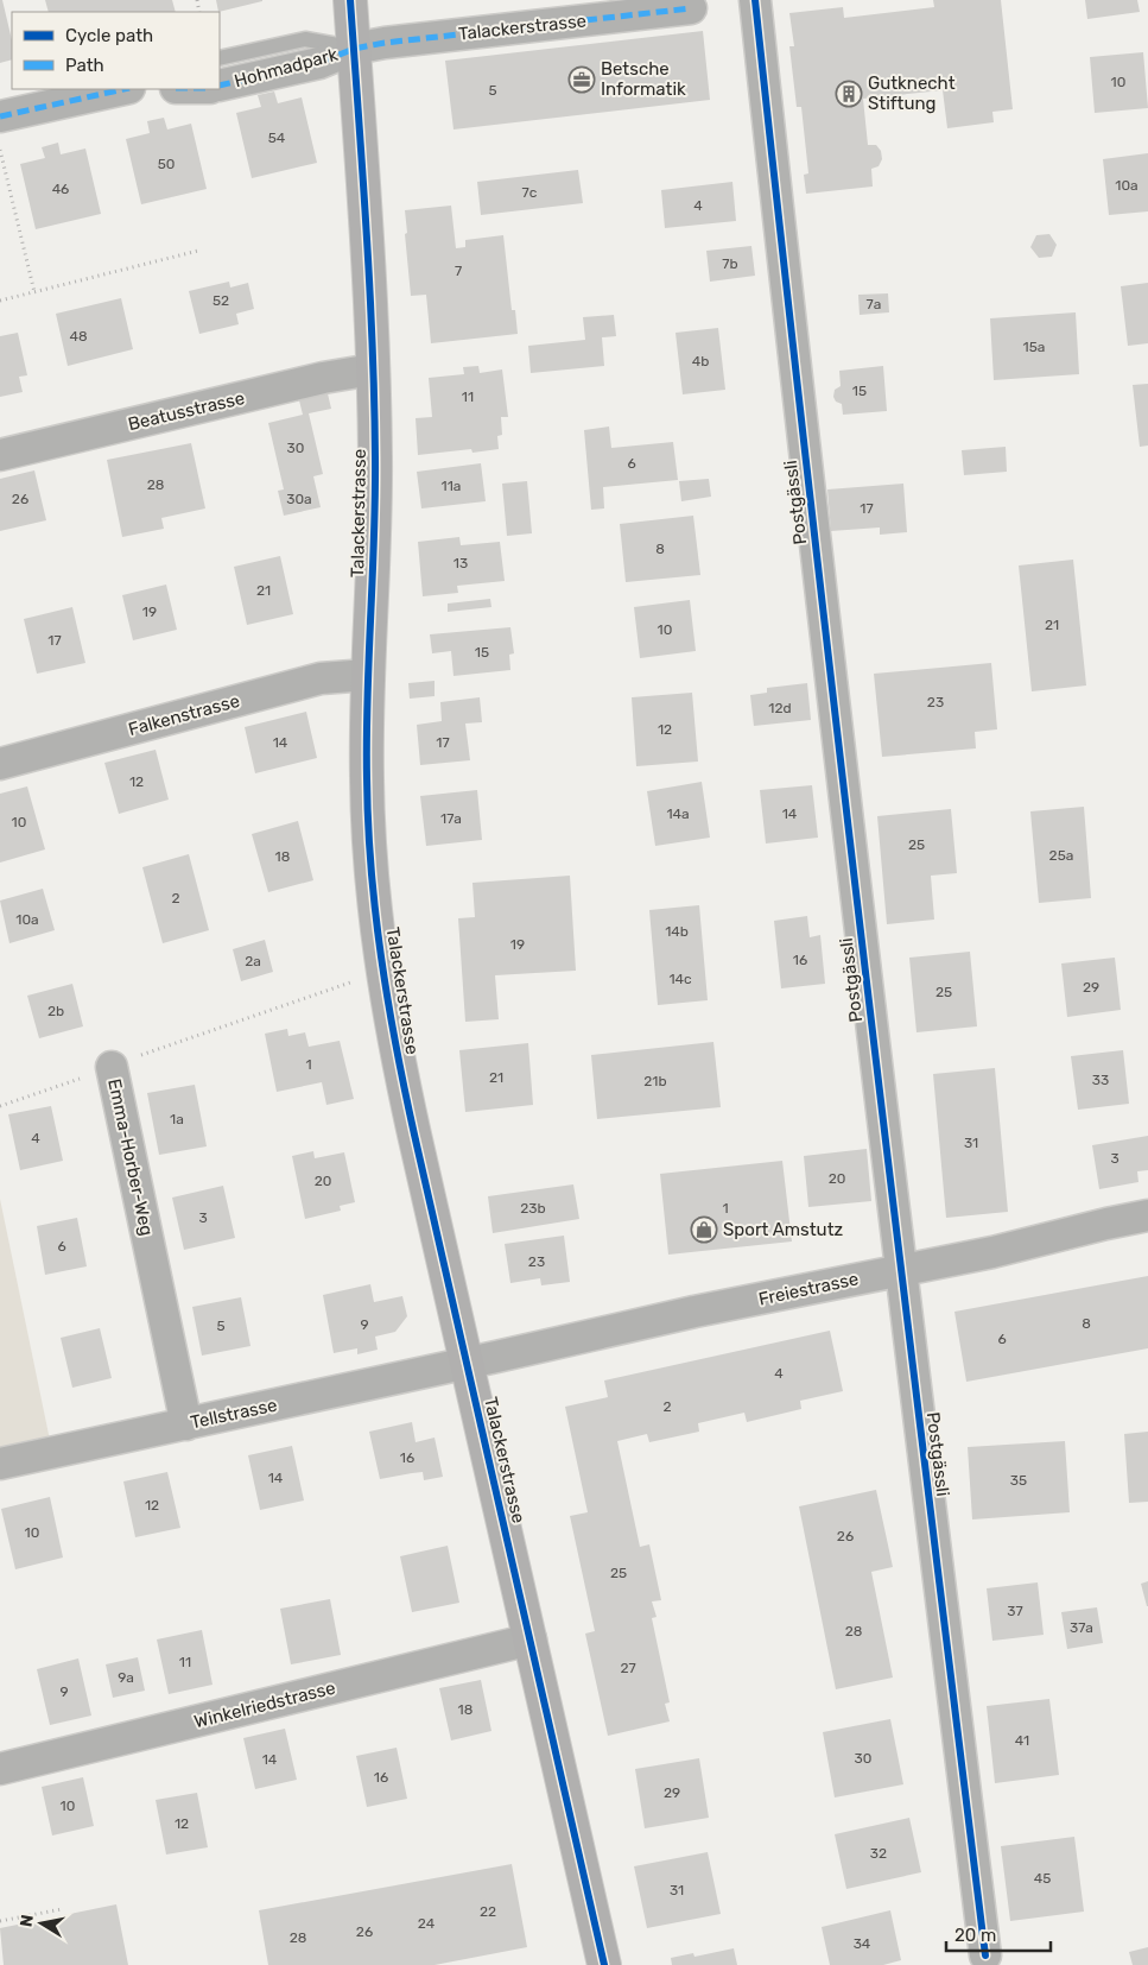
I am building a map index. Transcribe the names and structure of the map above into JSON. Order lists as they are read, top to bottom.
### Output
{
  "streets": {
    "main road": ["Talackerstrasse"],
    "street": [
      "Hohmadpark",
      "Beatusstrasse",
      "Postgässli",
      "Falkenstrasse",
      "Emma-Horber-Weg",
      "Freiestrasse",
      "Tellstrasse",
      "Winkelriedstrasse"
    ]
  },
  "crossings": [
    ["Talackerstrasse", "Hohmadpark"],
    ["Talackerstrasse", "Beatusstrasse"],
    ["Talackerstrasse", "Falkenstrasse"],
    ["Talackerstrasse", "Emma-Horber-Weg"],
    ["Talackerstrasse", "Freiestrasse"],
    ["Talackerstrasse", "Tellstrasse"],
    ["Talackerstrasse", "Winkelriedstrasse"],
    ["Postgässli", "Freiestrasse"],
    ["Emma-Horber-Weg", "Tellstrasse"],
    ["Freiestrasse", "Tellstrasse"]
  ],
  "places": {
    "office": ["Betsche Informatik"],
    "building": ["Gutknecht Stiftung"],
    "shop": ["Sport Amstutz"]
  },
  "house_numbers": [
    "10",
    "5",
    "54",
    "50",
    "10a",
    "46",
    "7c",
    "4",
    "7b",
    "7",
    "52",
    "7a",
    "48",
    "15a",
    "4b",
    "15",
    "11",
    "30",
    "6",
    "28",
    "11a",
    "26",
    "30a",
    "17",
    "8",
    "13",
    "21",
    "19",
    "21",
    "10",
    "17",
    "15",
    "23",
    "12d",
    "12",
    "14",
    "17",
    "12",
    "14a",
    "14",
    "17a",
    "10",
    "25",
    "25a",
    "18",
    "2",
    "10a",
    "14b",
    "19",
    "16",
    "2a",
    "14c",
    "29",
    "25",
    "2b",
    "1",
    "21",
    "33",
    "21b",
    "1a",
    "4",
    "31",
    "3",
    "20",
    "20",
    "23b",
    "1",
    "3",
    "6",
    "23",
    "8",
    "9",
    "5",
    "6",
    "4",
    "2",
    "16",
    "14",
    "35",
    "12",
    "10",
    "26",
    "25",
    "37",
    "37a",
    "28",
    "11",
    "27",
    "9a",
    "9",
    "18",
    "41",
    "30",
    "14",
    "16",
    "29",
    "10",
    "12",
    "32",
    "45",
    "31",
    "22",
    "24",
    "26",
    "28",
    "34"
  ],
  "legend": ["Cycle path", "Path"],
  "scale_bar": "20 m",
  "north": "left"
}
